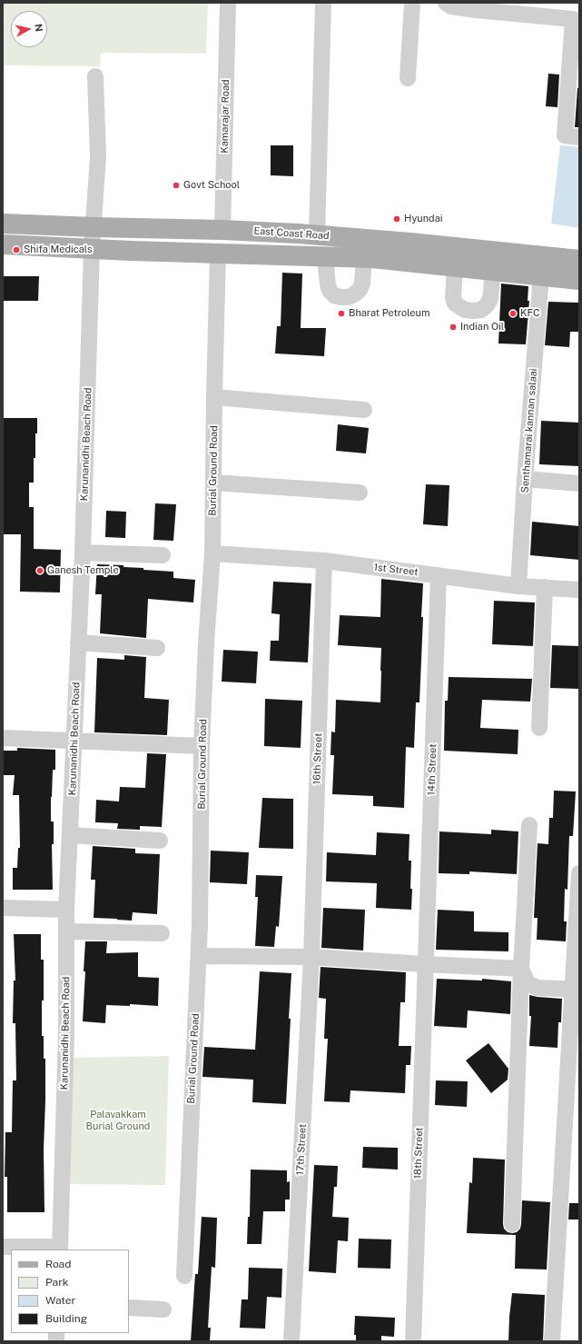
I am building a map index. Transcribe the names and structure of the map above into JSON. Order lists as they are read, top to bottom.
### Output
{
  "streets": {
    "main road": ["East Coast Road"],
    "street": [
      "Kamarajar Road",
      "Senthamarai kannan salaai",
      "Karunanidhi Beach Road",
      "Burial Ground Road",
      "1st Street",
      "16th Street",
      "14th Street",
      "17th Street",
      "18th Street"
    ]
  },
  "crossings": [
    ["Kamarajar Road", "East Coast Road"],
    ["East Coast Road", "Senthamarai kannan salaai"],
    ["East Coast Road", "Karunanidhi Beach Road"],
    ["East Coast Road", "Burial Ground Road"],
    ["Senthamarai kannan salaai", "1st Street"],
    ["Burial Ground Road", "1st Street"],
    ["1st Street", "16th Street"],
    ["1st Street", "14th Street"],
    ["16th Street", "17th Street"],
    ["14th Street", "18th Street"]
  ],
  "parks": ["Palavakkam Burial Ground"],
  "places": [
    "Govt School",
    "Hyundai",
    "Shifa Medicals",
    "Bharat Petroleum",
    "KFC",
    "Indian Oil",
    "Ganesh Temple"
  ],
  "legend": [
    "Road",
    "Park",
    "Water",
    "Building"
  ],
  "north": "right"
}
